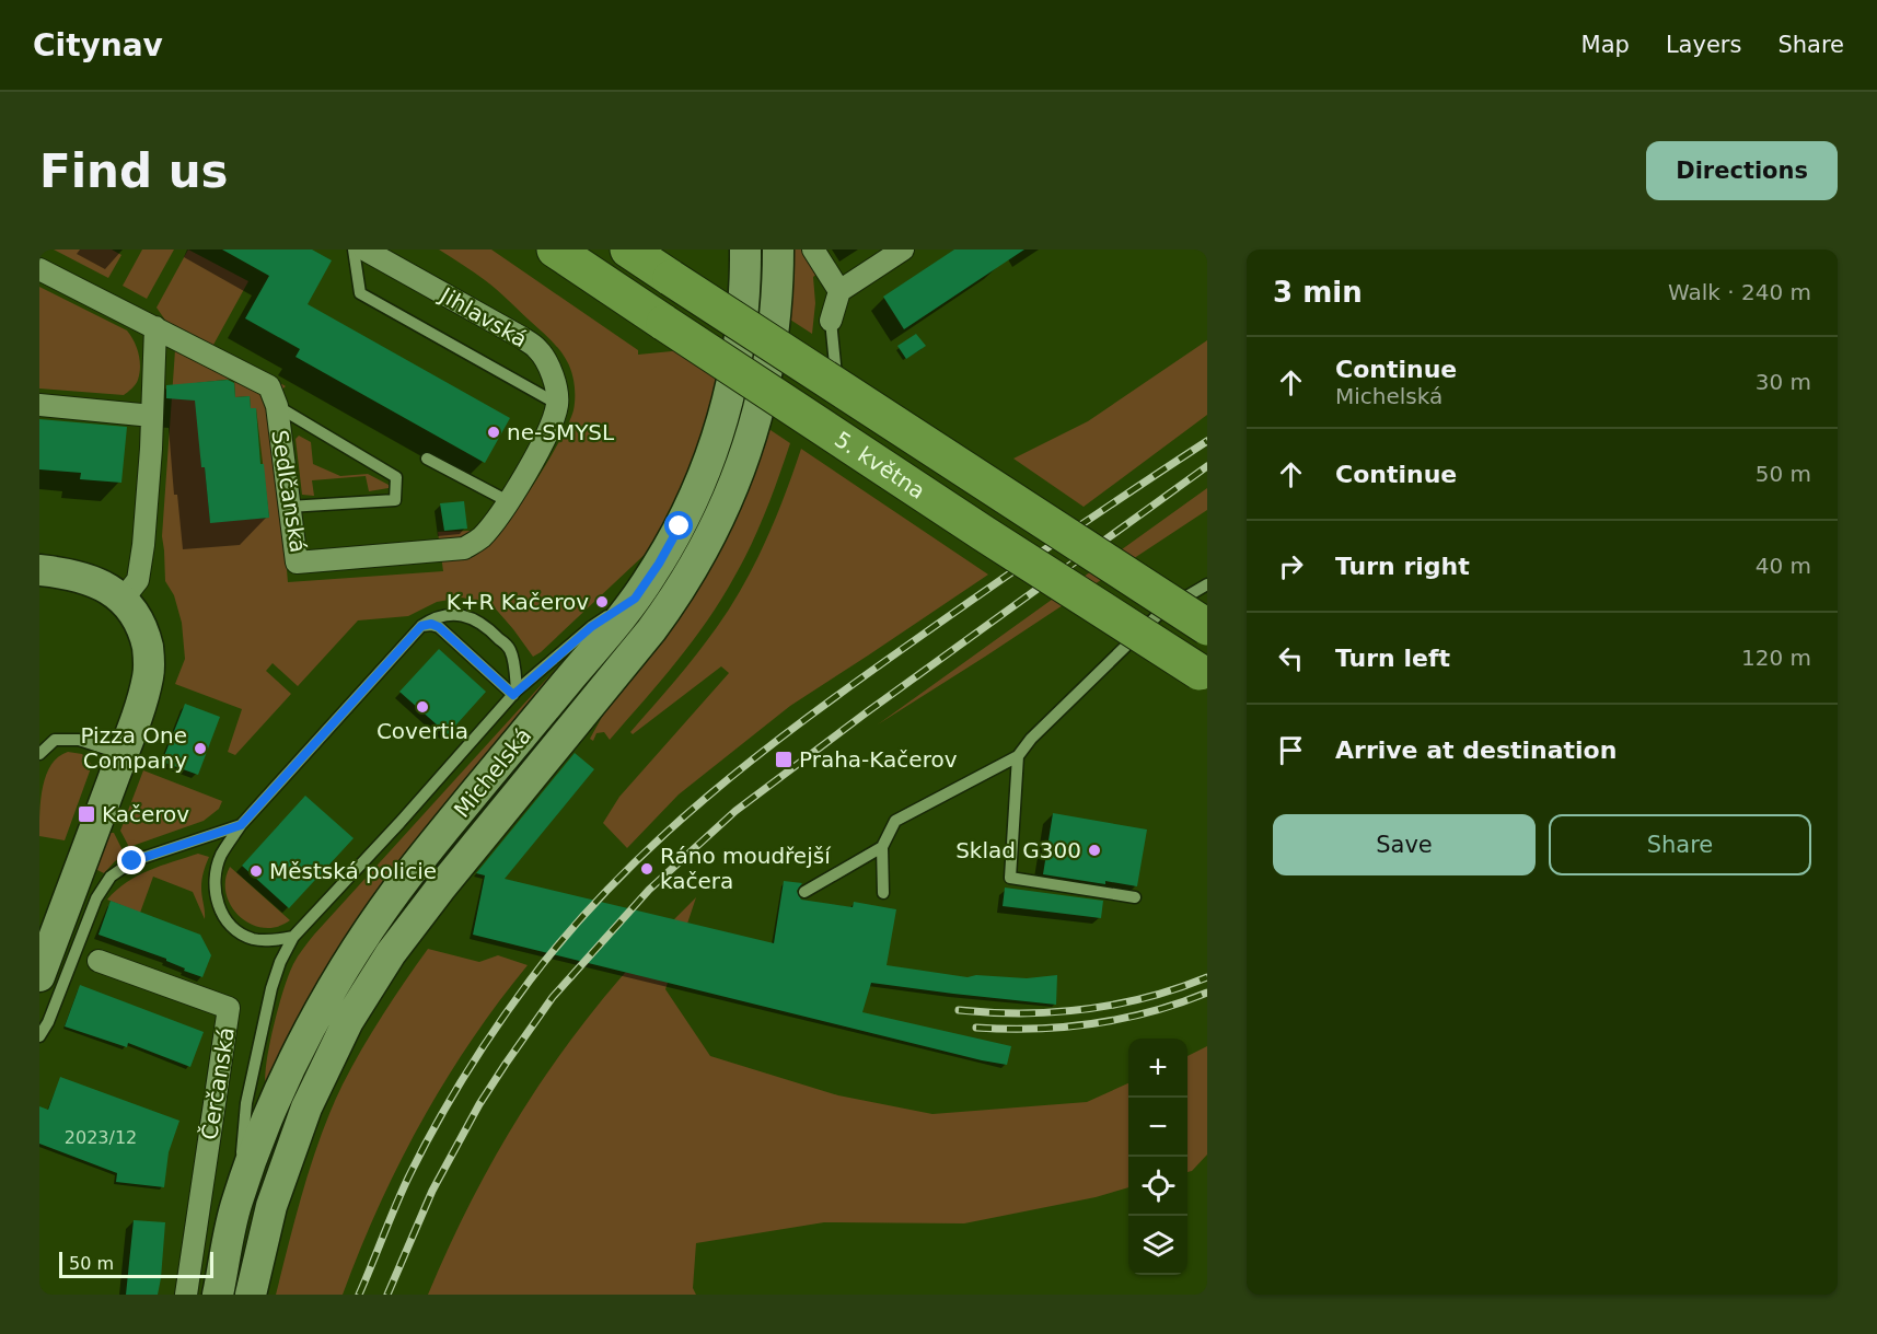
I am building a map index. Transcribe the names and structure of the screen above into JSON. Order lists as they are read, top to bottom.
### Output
{
  "streets": {
    "highway": ["5. května"],
    "main road": ["Michelská"],
    "street": ["Jihlavská", "Sedlčanská", "Čerčanská"]
  },
  "places": {
    "other": [
      "ne-SMYSL",
      "K+R Kačerov",
      "Covertia",
      "Pizza One Company",
      "Sklad G300",
      "Ráno moudřejší kačera",
      "Městská policie"
    ],
    "transit": ["Praha-Kačerov", "Kačerov"]
  },
  "house_numbers": ["2023/12"],
  "scale_bar": "50 m",
  "page": {
    "header": "Citynav",
    "nav": ["Map", "Layers", "Share"],
    "buttons": [
      "Directions",
      ["Save", "Share"]
    ],
    "title": "Find us",
    "heading": ["3 min", "Walk · 240 m"],
    "list": [
      ["Continue", "Michelská", "30 m"],
      ["Continue", "50 m"],
      ["Turn right", "40 m"],
      ["Turn left", "120 m"],
      "Arrive at destination"
    ],
    "map_buttons": ["+", "−"],
    "scale": "50 m"
  }
}
